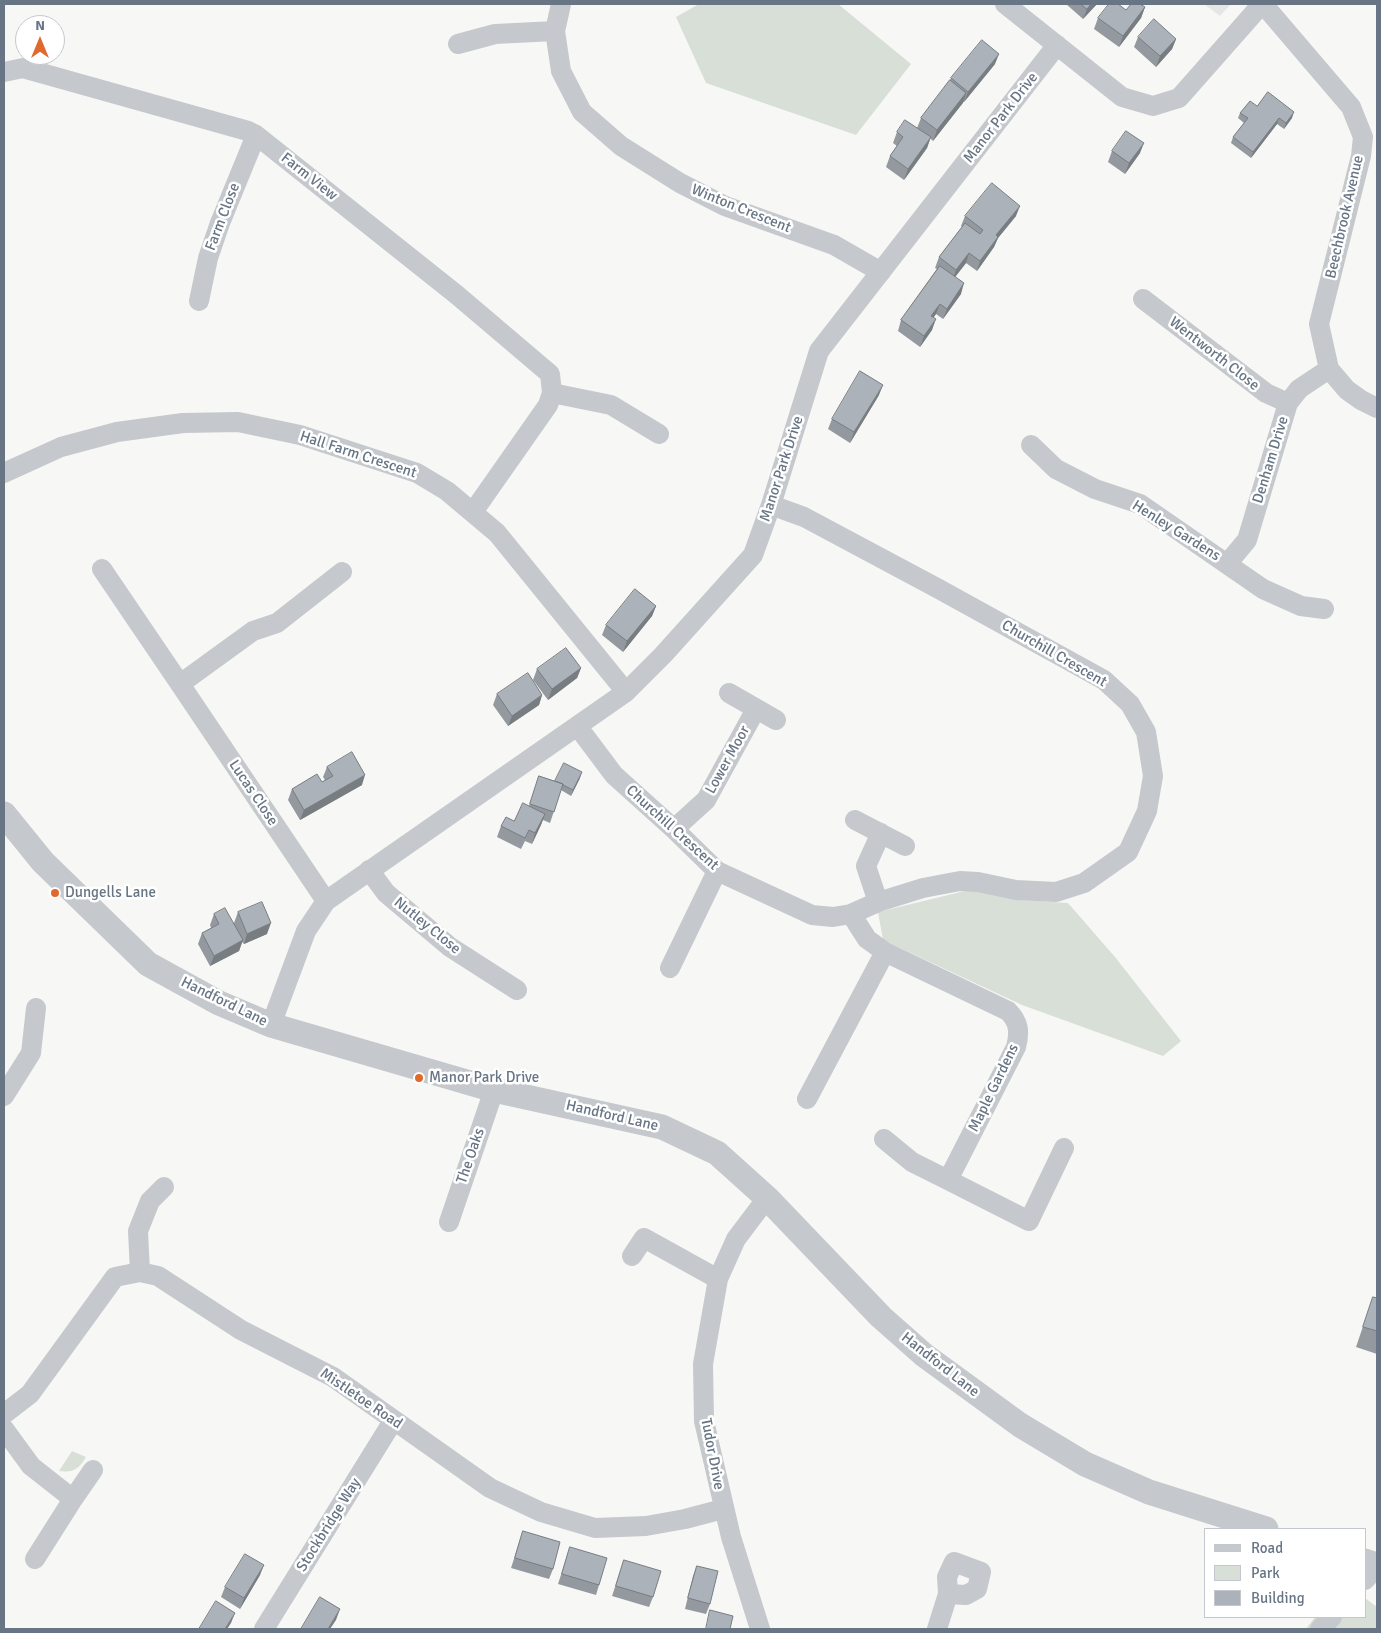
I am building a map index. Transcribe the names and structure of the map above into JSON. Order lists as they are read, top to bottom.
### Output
{
  "streets": {
    "street": [
      "Manor Park Drive",
      "Farm View",
      "Winton Crescent",
      "Farm Close",
      "Beechbrook Avenue",
      "Wentworth Close",
      "Hall Farm Crescent",
      "Denham Drive",
      "Henley Gardens",
      "Churchill Crescent",
      "Lower Moor",
      "Lucas Close",
      "Nutley Close",
      "Handford Lane",
      "Maple Gardens",
      "The Oaks",
      "Mistletoe Road",
      "Tudor Drive",
      "Stockbridge Way"
    ]
  },
  "crossings": [
    ["Manor Park Drive", "Winton Crescent"],
    ["Manor Park Drive", "Hall Farm Crescent"],
    ["Manor Park Drive", "Churchill Crescent"],
    ["Manor Park Drive", "Lucas Close"],
    ["Manor Park Drive", "Nutley Close"],
    ["Manor Park Drive", "Handford Lane"],
    ["Farm View", "Farm Close"],
    ["Beechbrook Avenue", "Denham Drive"],
    ["Wentworth Close", "Denham Drive"],
    ["Denham Drive", "Henley Gardens"],
    ["Churchill Crescent", "Lower Moor"],
    ["Churchill Crescent", "Maple Gardens"],
    ["Handford Lane", "The Oaks"],
    ["Handford Lane", "Tudor Drive"],
    ["Mistletoe Road", "Tudor Drive"],
    ["Mistletoe Road", "Stockbridge Way"]
  ],
  "places": ["Dungells Lane", "Manor Park Drive"],
  "legend": ["Road", "Park", "Building"],
  "north": "top"
}
